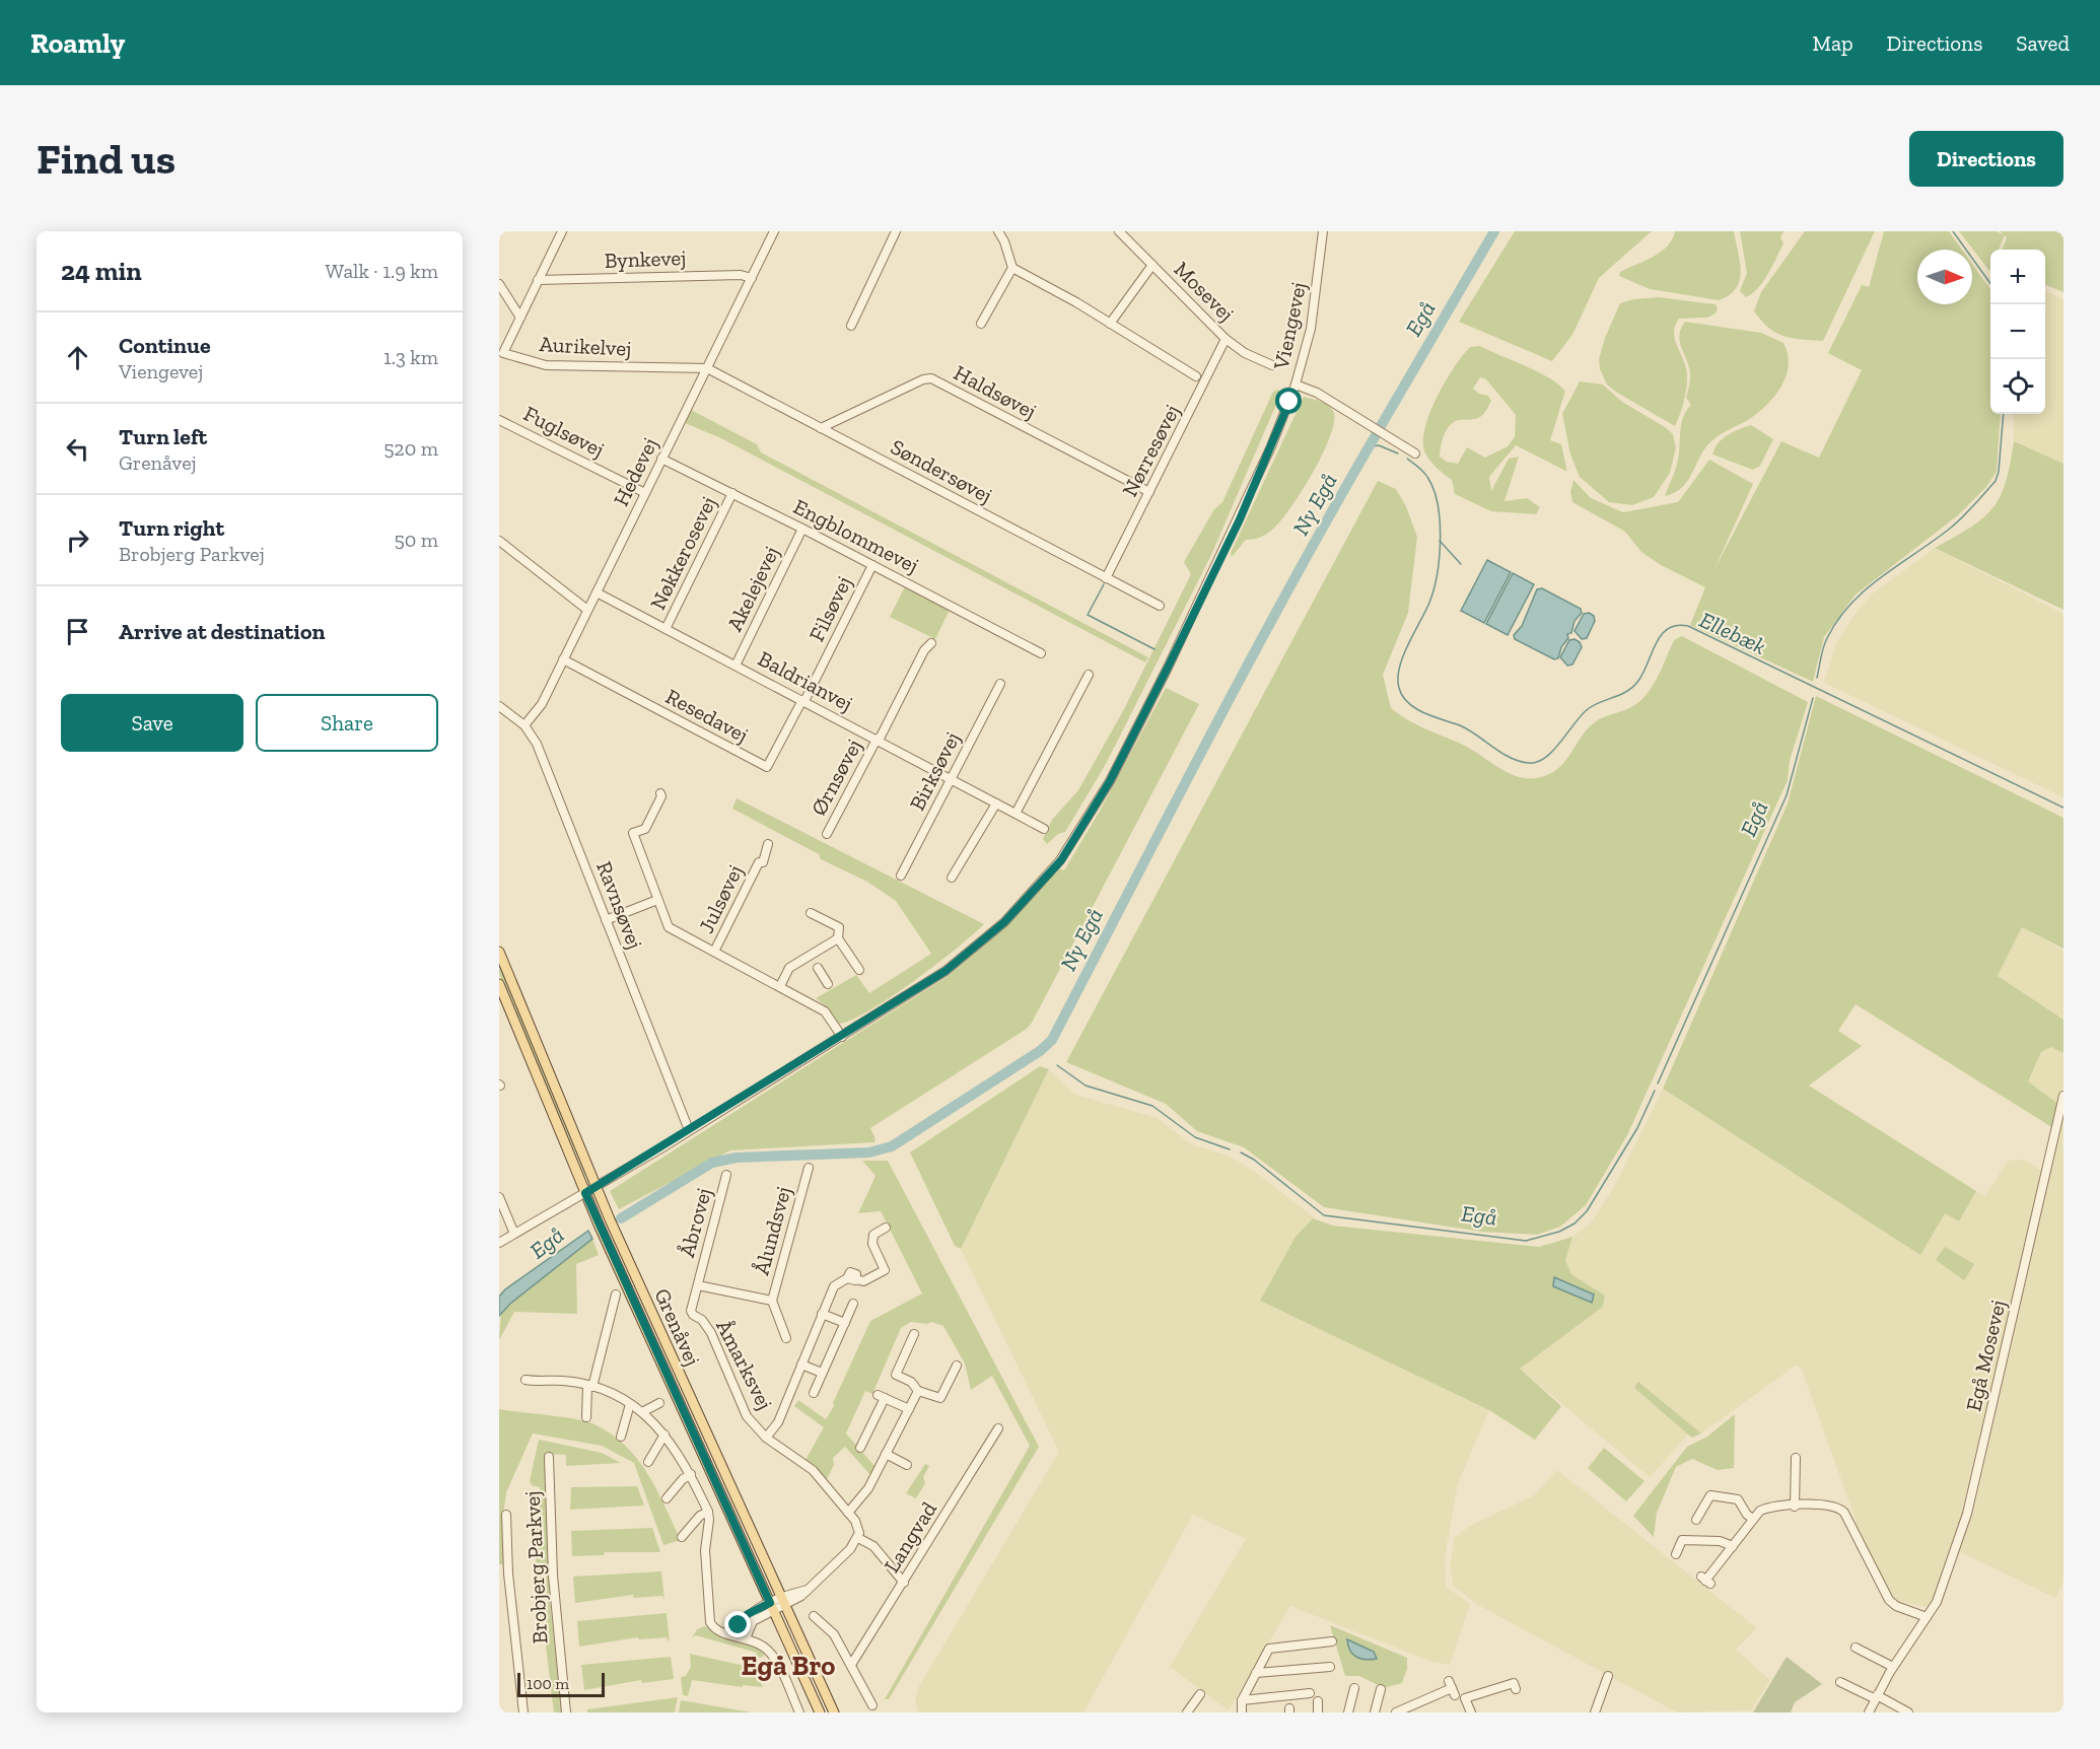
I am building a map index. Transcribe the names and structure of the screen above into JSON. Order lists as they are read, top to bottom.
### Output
{
  "streets": {
    "main road": ["Grenåvej"],
    "street": [
      "Bynkevej",
      "Mosevej",
      "Viengevej",
      "Aurikelvej",
      "Haldsøvej",
      "Fuglsøvej",
      "Nørresøvej",
      "Søndersøvej",
      "Hedevej",
      "Engblommevej",
      "Nøkkerosevej",
      "Akelejevej",
      "Filsøvej",
      "Baldrianvej",
      "Resedavej",
      "Birksøvej",
      "Ørnsøvej",
      "Julsøvej",
      "Ravnsøvej",
      "Åbrovej",
      "Ålundsvej",
      "Egå Mosevej",
      "Åmarksvej",
      "Langvad",
      "Brobjerg Parkvej"
    ]
  },
  "crossings": [
    ["Bynkevej", "Hedevej"],
    ["Mosevej", "Nørresøvej"],
    ["Viengevej", "Julsøvej"],
    ["Viengevej", "Ravnsøvej"],
    ["Viengevej", "Grenåvej"],
    ["Aurikelvej", "Søndersøvej"],
    ["Aurikelvej", "Hedevej"],
    ["Haldsøvej", "Nørresøvej"],
    ["Haldsøvej", "Søndersøvej"],
    ["Fuglsøvej", "Hedevej"],
    ["Nørresøvej", "Søndersøvej"],
    ["Søndersøvej", "Hedevej"],
    ["Hedevej", "Engblommevej"],
    ["Hedevej", "Baldrianvej"],
    ["Hedevej", "Resedavej"],
    ["Hedevej", "Ravnsøvej"],
    ["Engblommevej", "Nøkkerosevej"],
    ["Engblommevej", "Akelejevej"],
    ["Engblommevej", "Filsøvej"],
    ["Nøkkerosevej", "Baldrianvej"],
    ["Akelejevej", "Baldrianvej"],
    ["Filsøvej", "Baldrianvej"],
    ["Filsøvej", "Resedavej"],
    ["Baldrianvej", "Resedavej"],
    ["Baldrianvej", "Birksøvej"],
    ["Baldrianvej", "Ørnsøvej"],
    ["Åbrovej", "Ålundsvej"],
    ["Åbrovej", "Åmarksvej"]
  ],
  "districts": ["Egå Bro"],
  "water": ["Egå", "Ny Egå", "Ellebæk"],
  "scale_bar": "100 m",
  "north": "right",
  "page": {
    "header": "Roamly",
    "nav": ["Map", "Directions", "Saved"],
    "buttons": [
      "Directions",
      ["Save", "Share"]
    ],
    "title": "Find us",
    "heading": ["24 min", "Walk · 1.9 km"],
    "map_buttons": ["+", "−"],
    "list": [
      ["Continue", "Viengevej", "1.3 km"],
      ["Turn left", "Grenåvej", "520 m"],
      ["Turn right", "Brobjerg Parkvej", "50 m"],
      "Arrive at destination"
    ],
    "scale": "100 m"
  }
}
